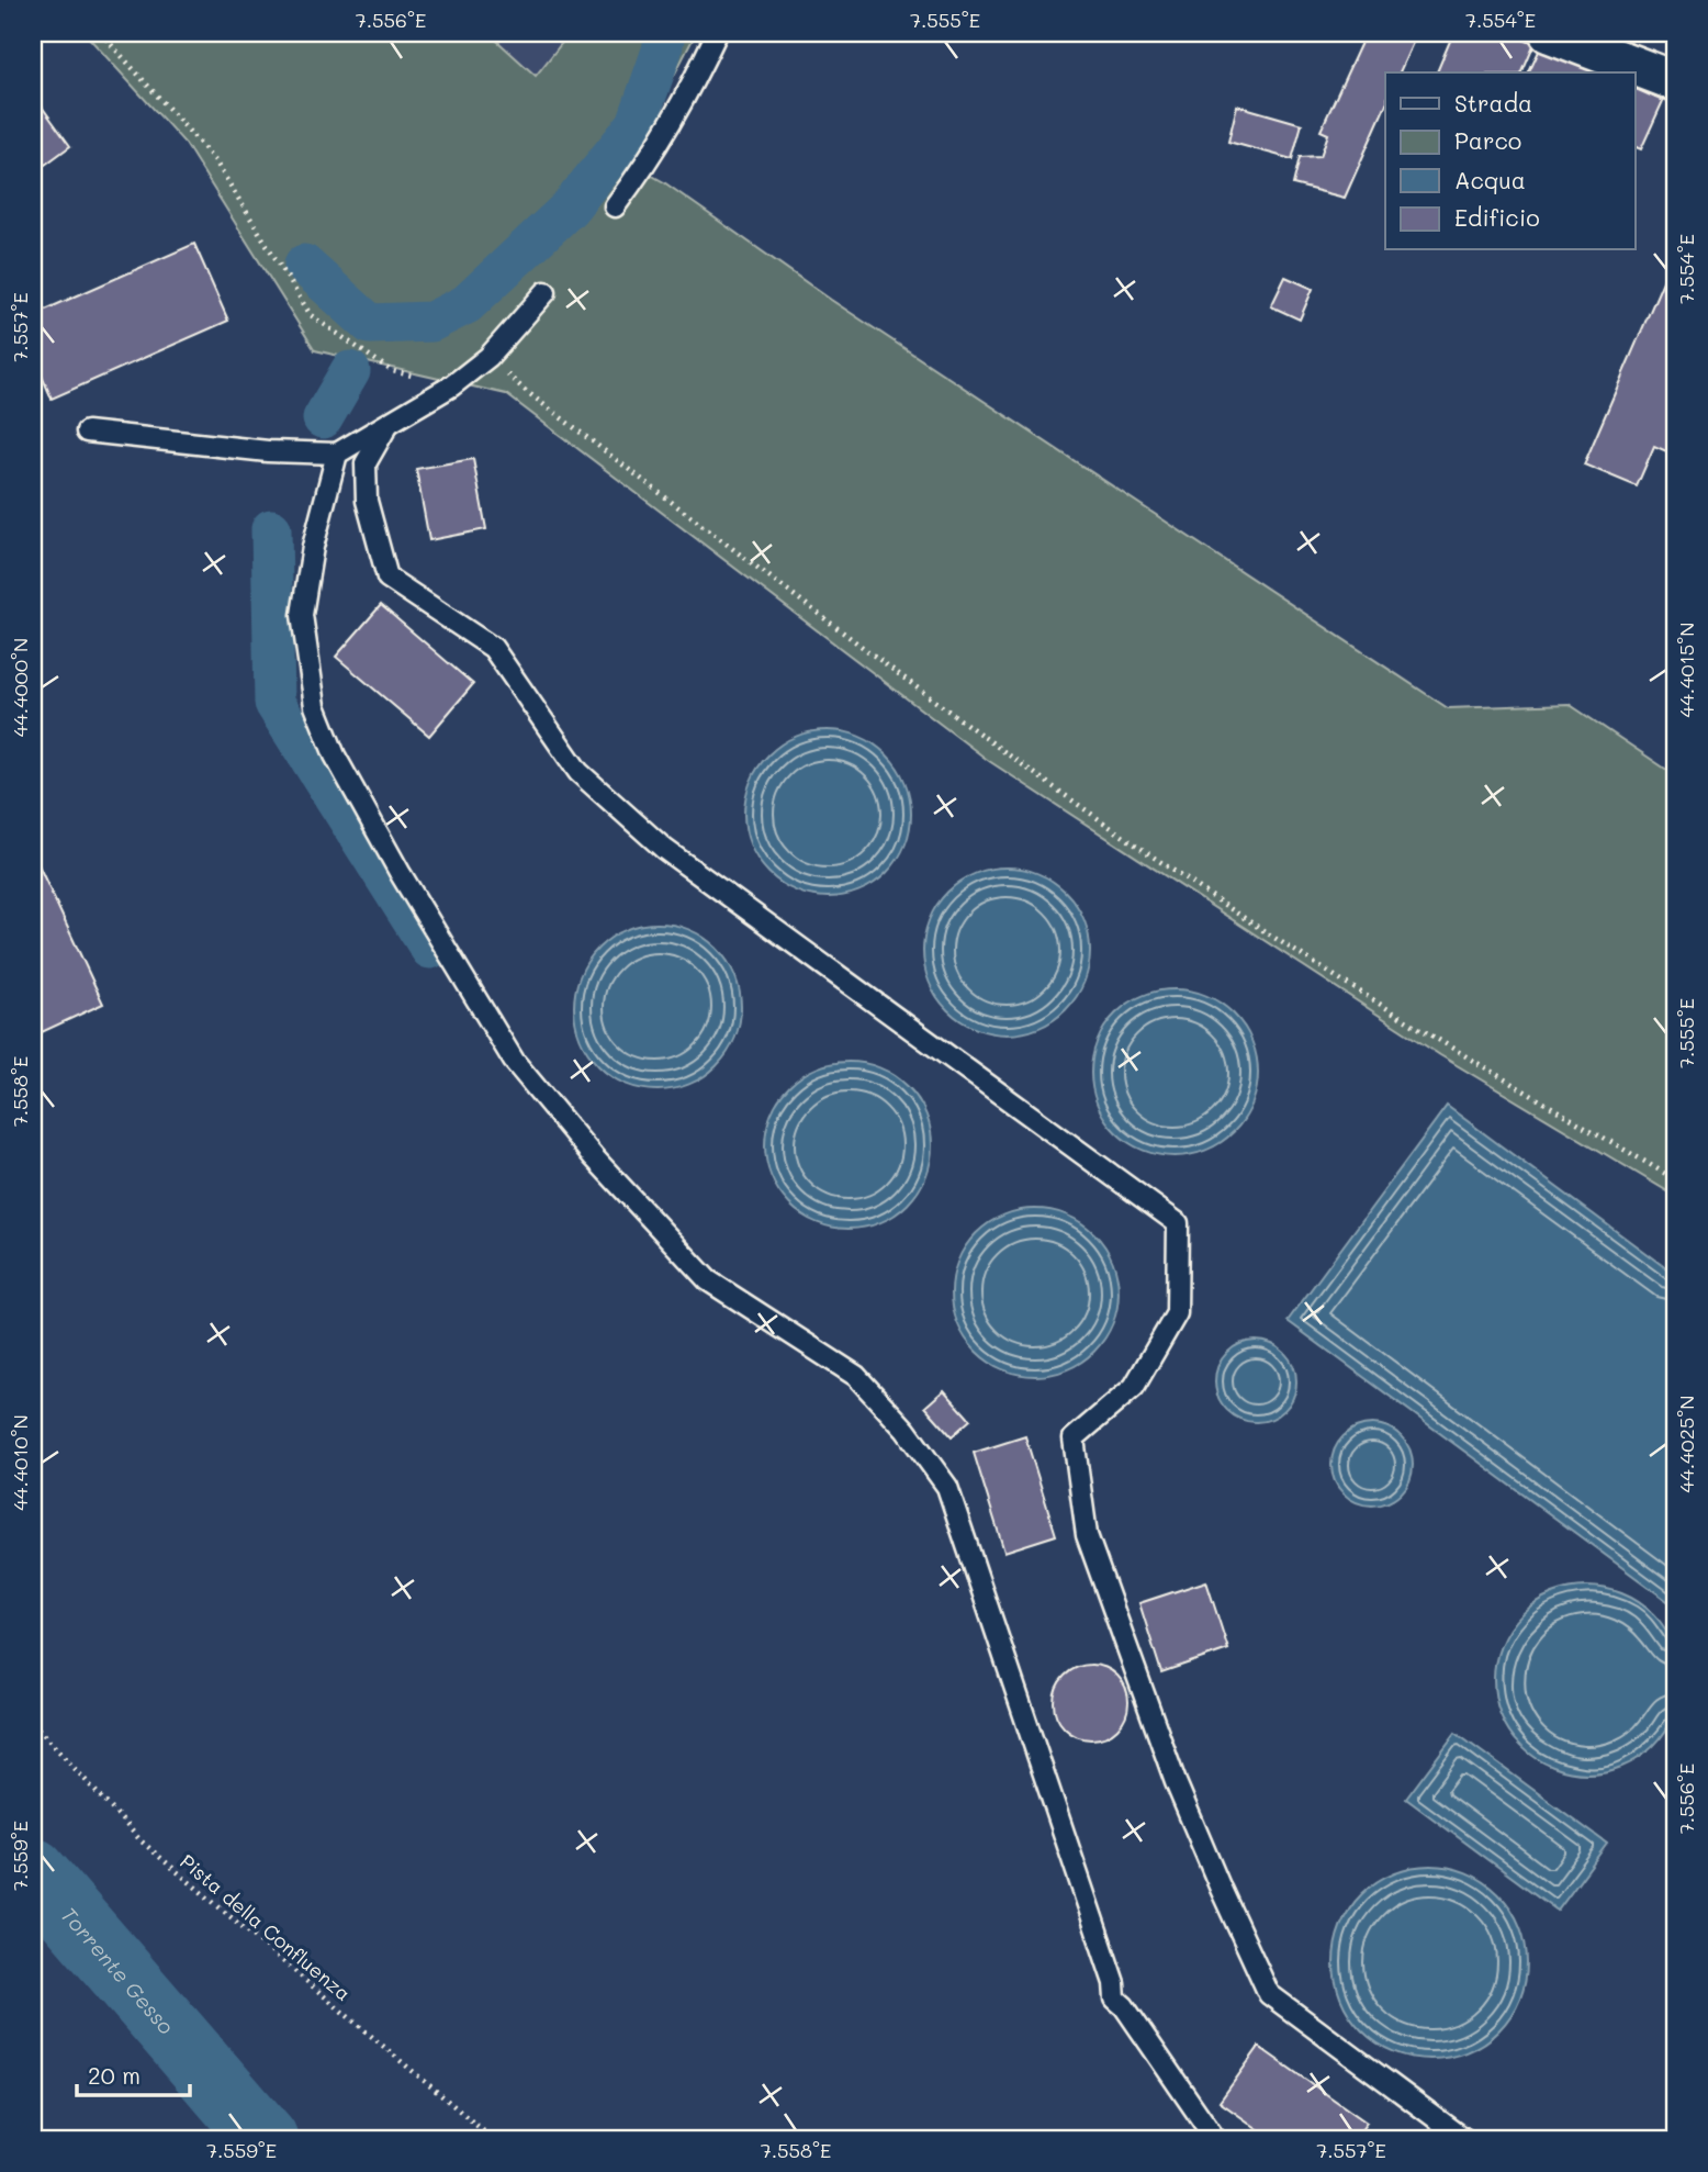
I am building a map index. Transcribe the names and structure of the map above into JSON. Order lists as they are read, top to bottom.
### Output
{
  "streets": {
    "path": ["Pista della Confluenza"]
  },
  "water": ["Torrente Gesso"],
  "legend": [
    "Strada",
    "Parco",
    "Acqua",
    "Edificio"
  ],
  "scale_bar": "20 m",
  "coordinates": [
    "7.556°E",
    "7.555°E",
    "7.554°E",
    "7.557°E",
    "44.4015°N",
    "44.4000°N",
    "7.558°E",
    "44.4025°N",
    "44.4010°N",
    "7.559°E"
  ]
}
